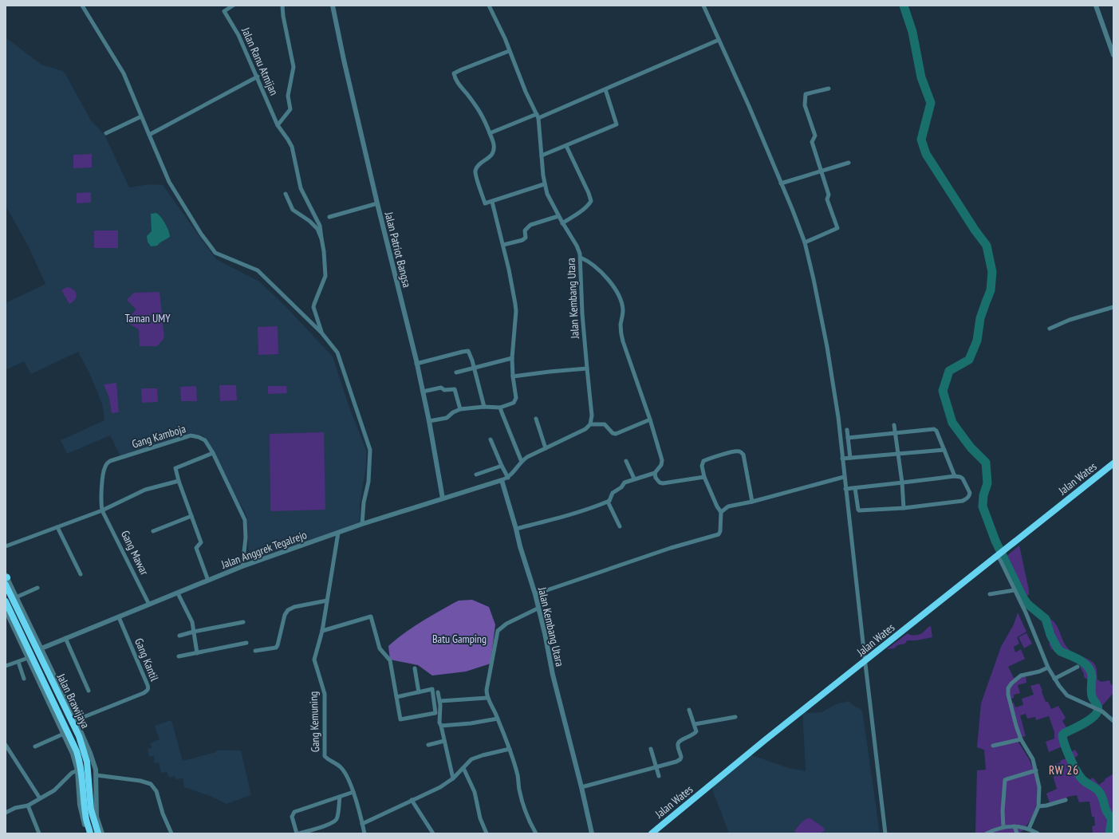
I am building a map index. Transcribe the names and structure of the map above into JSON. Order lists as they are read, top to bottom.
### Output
{
  "streets": {
    "highway": ["Jalan Wates", "Jalan Brawijaya"],
    "street": [
      "Jalan Ranu Atmijan",
      "Jalan Patriot Bangsa",
      "Jalan Kembang Utara",
      "Gang Kamboja",
      "Jalan Anggrek Tegalrejo",
      "Gang Mawar",
      "Gang Kantil",
      "Gang Kemuning"
    ]
  },
  "crossings": [
    ["Jalan Patriot Bangsa", "Jalan Anggrek Tegalrejo"],
    ["Jalan Kembang Utara", "Jalan Anggrek Tegalrejo"],
    ["Gang Kamboja", "Jalan Anggrek Tegalrejo"],
    ["Gang Kamboja", "Gang Mawar"],
    ["Jalan Anggrek Tegalrejo", "Gang Mawar"],
    ["Jalan Anggrek Tegalrejo", "Gang Kantil"],
    ["Jalan Anggrek Tegalrejo", "Jalan Brawijaya"],
    ["Jalan Anggrek Tegalrejo", "Gang Kemuning"]
  ],
  "districts": ["RW 26"],
  "parks": ["Taman UMY", "Batu Gamping"]
}
